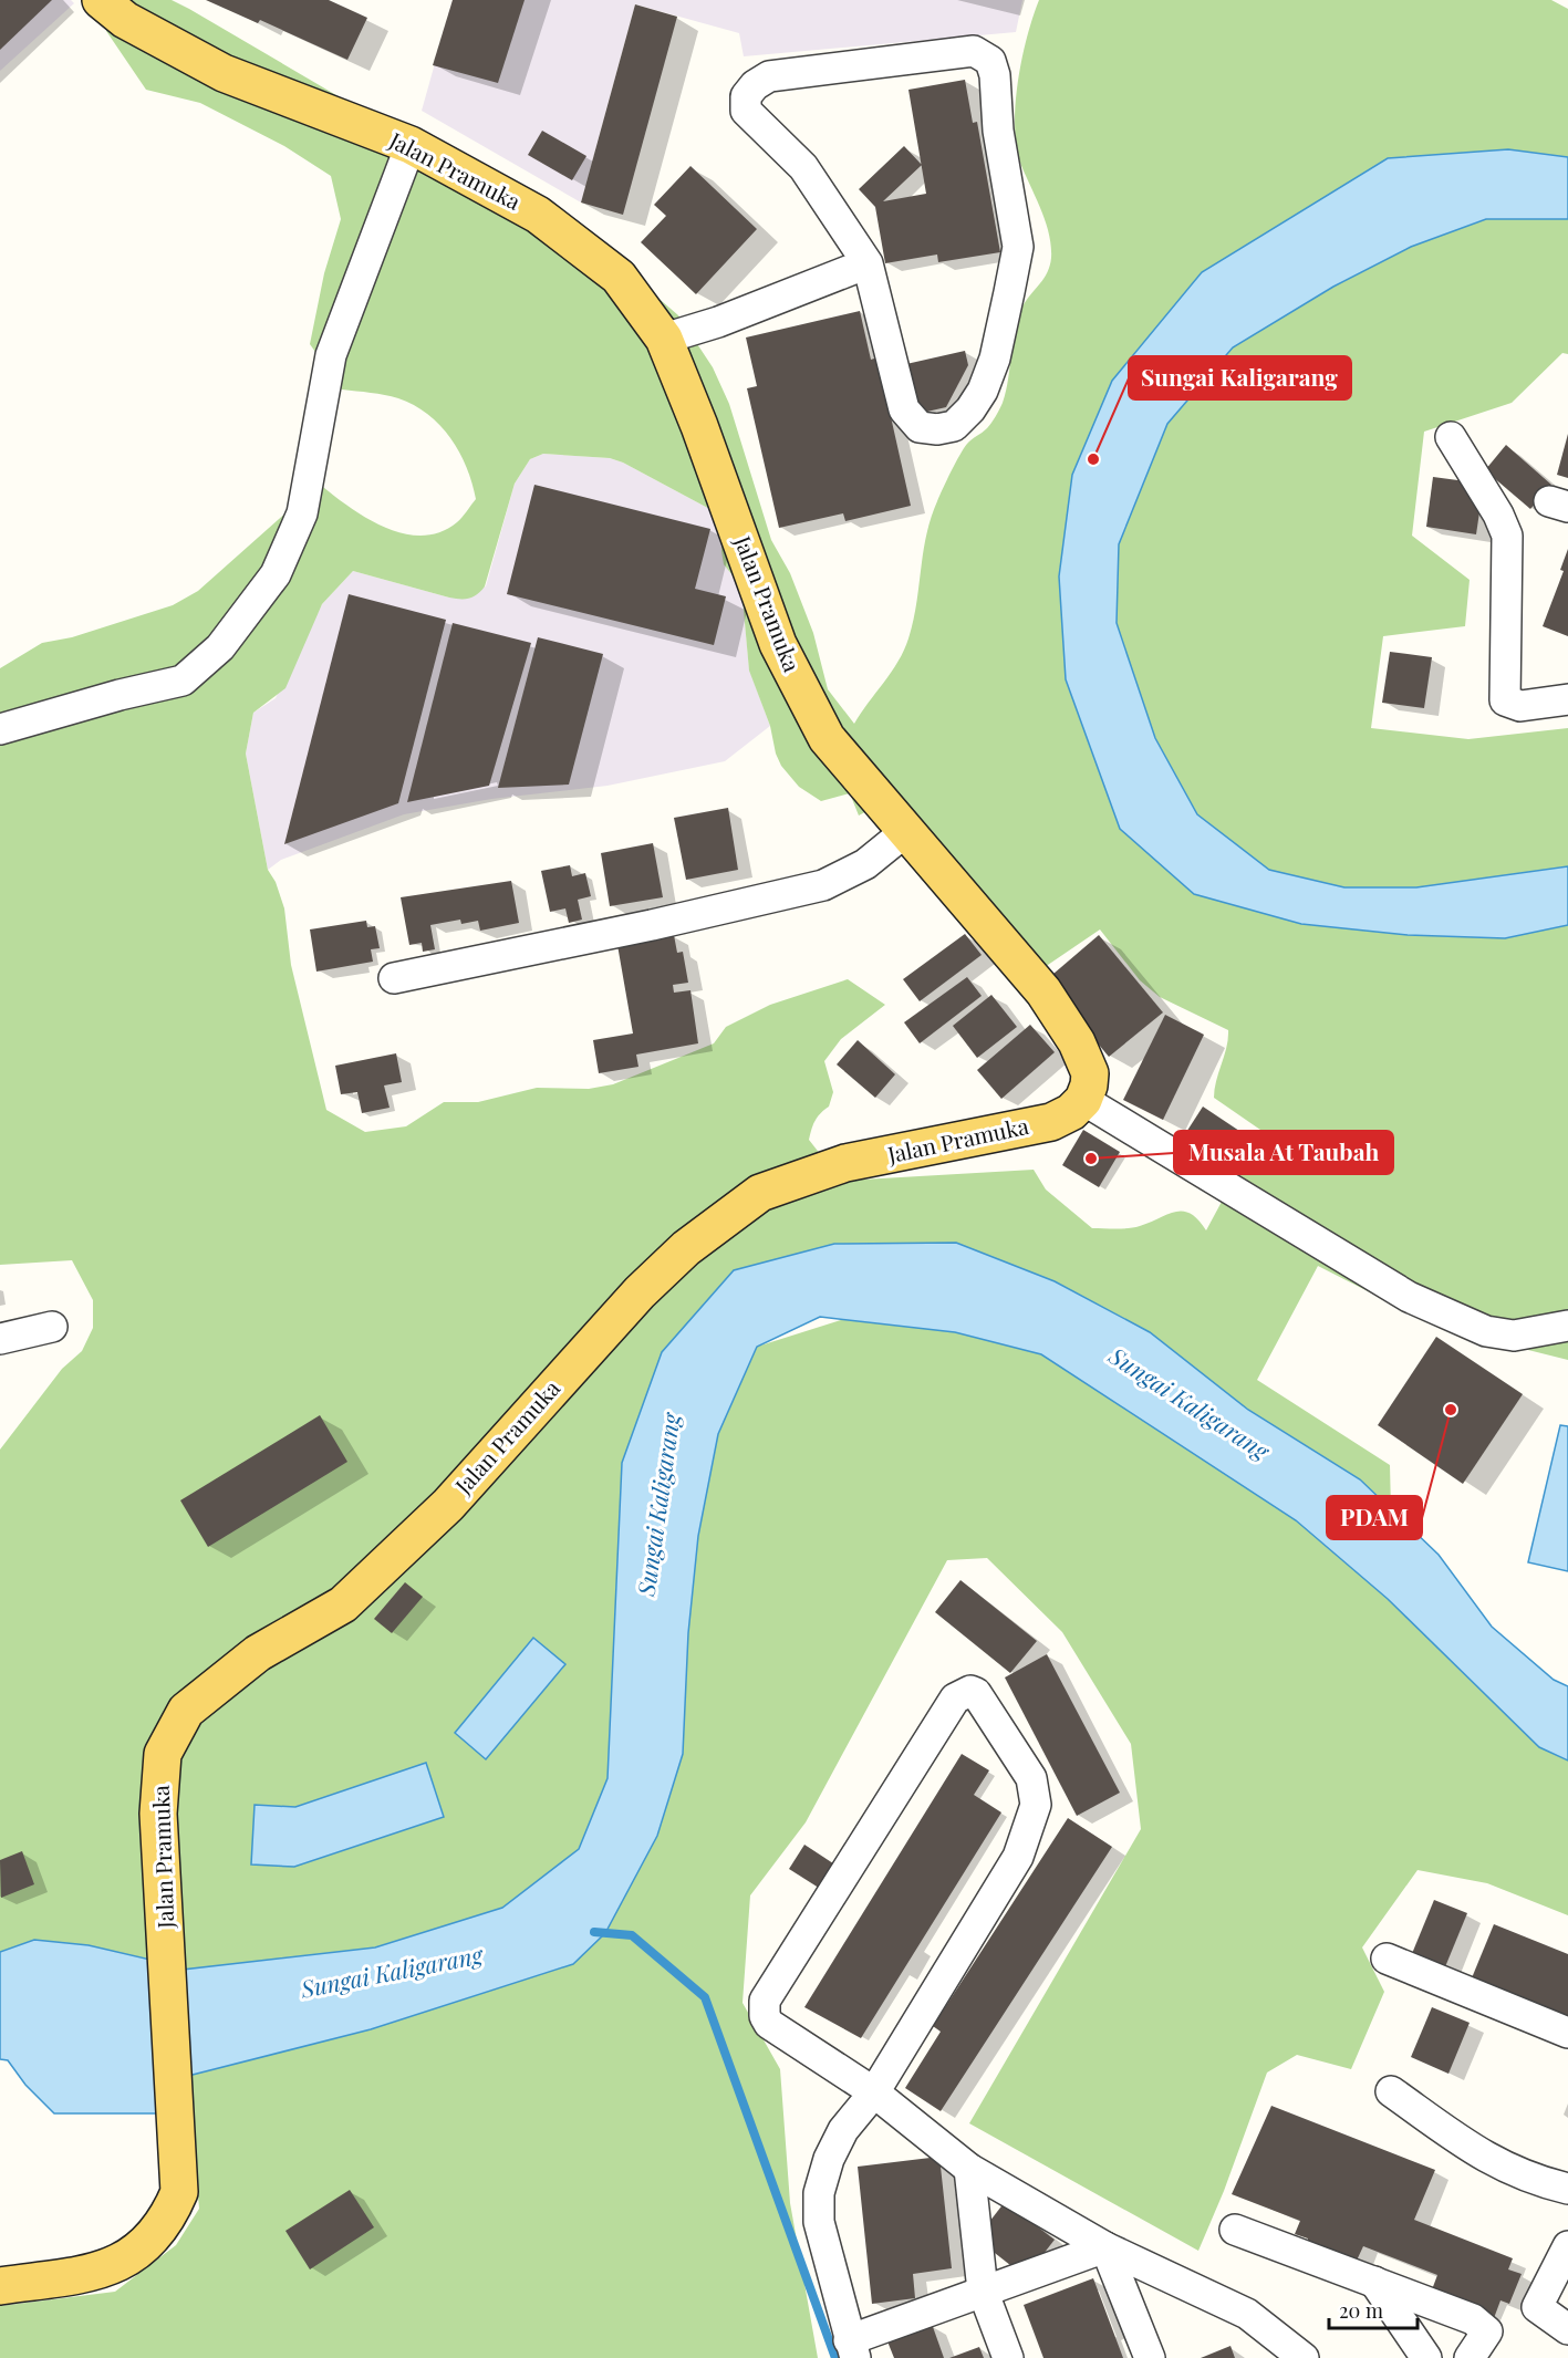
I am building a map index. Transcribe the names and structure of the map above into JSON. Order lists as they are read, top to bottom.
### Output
{
  "streets": {
    "main road": ["Jalan Pramuka"]
  },
  "water": ["Sungai Kaligarang"],
  "places": ["Sungai Kaligarang", "Musala At Taubah", "PDAM"],
  "scale_bar": "20 m"
}
